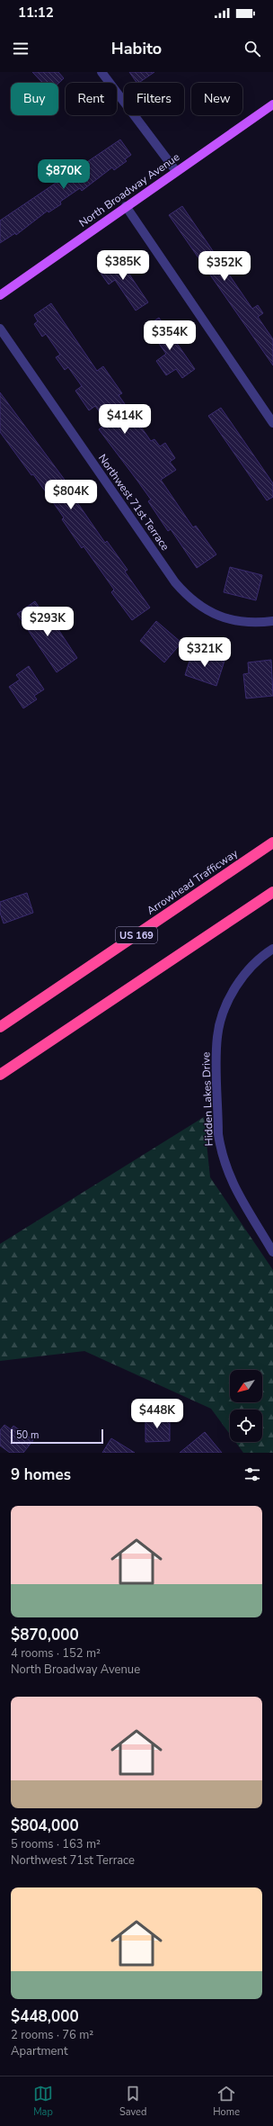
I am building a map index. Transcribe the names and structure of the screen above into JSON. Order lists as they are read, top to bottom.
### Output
{
  "streets": {
    "highway": ["Arrowhead Trafficway", "US 169"],
    "main road": ["North Broadway Avenue"],
    "street": ["Northwest 71st Terrace", "Hidden Lakes Drive"]
  },
  "scale_bar": "50 m",
  "north": "bottom left",
  "page": {
    "status": "11:12",
    "header": "Habito",
    "chip": [
      "Buy",
      "Rent",
      "Filters",
      "New"
    ],
    "price": [
      "$870K",
      "$385K",
      "$352K",
      "$354K",
      "$414K",
      "$804K",
      "$293K",
      "$321K",
      "$448K"
    ],
    "scale": "50 m",
    "heading": "9 homes",
    "list": [
      {
        "name": "$870,000",
        "note": "4 rooms · 152 m² · North Broadway Avenue"
      },
      {
        "name": "$804,000",
        "note": "5 rooms · 163 m² · Northwest 71st Terrace"
      },
      {
        "name": "$448,000",
        "note": "2 rooms · 76 m² · Apartment"
      }
    ],
    "tabs": ["Map", "Saved", "Home"]
  }
}
